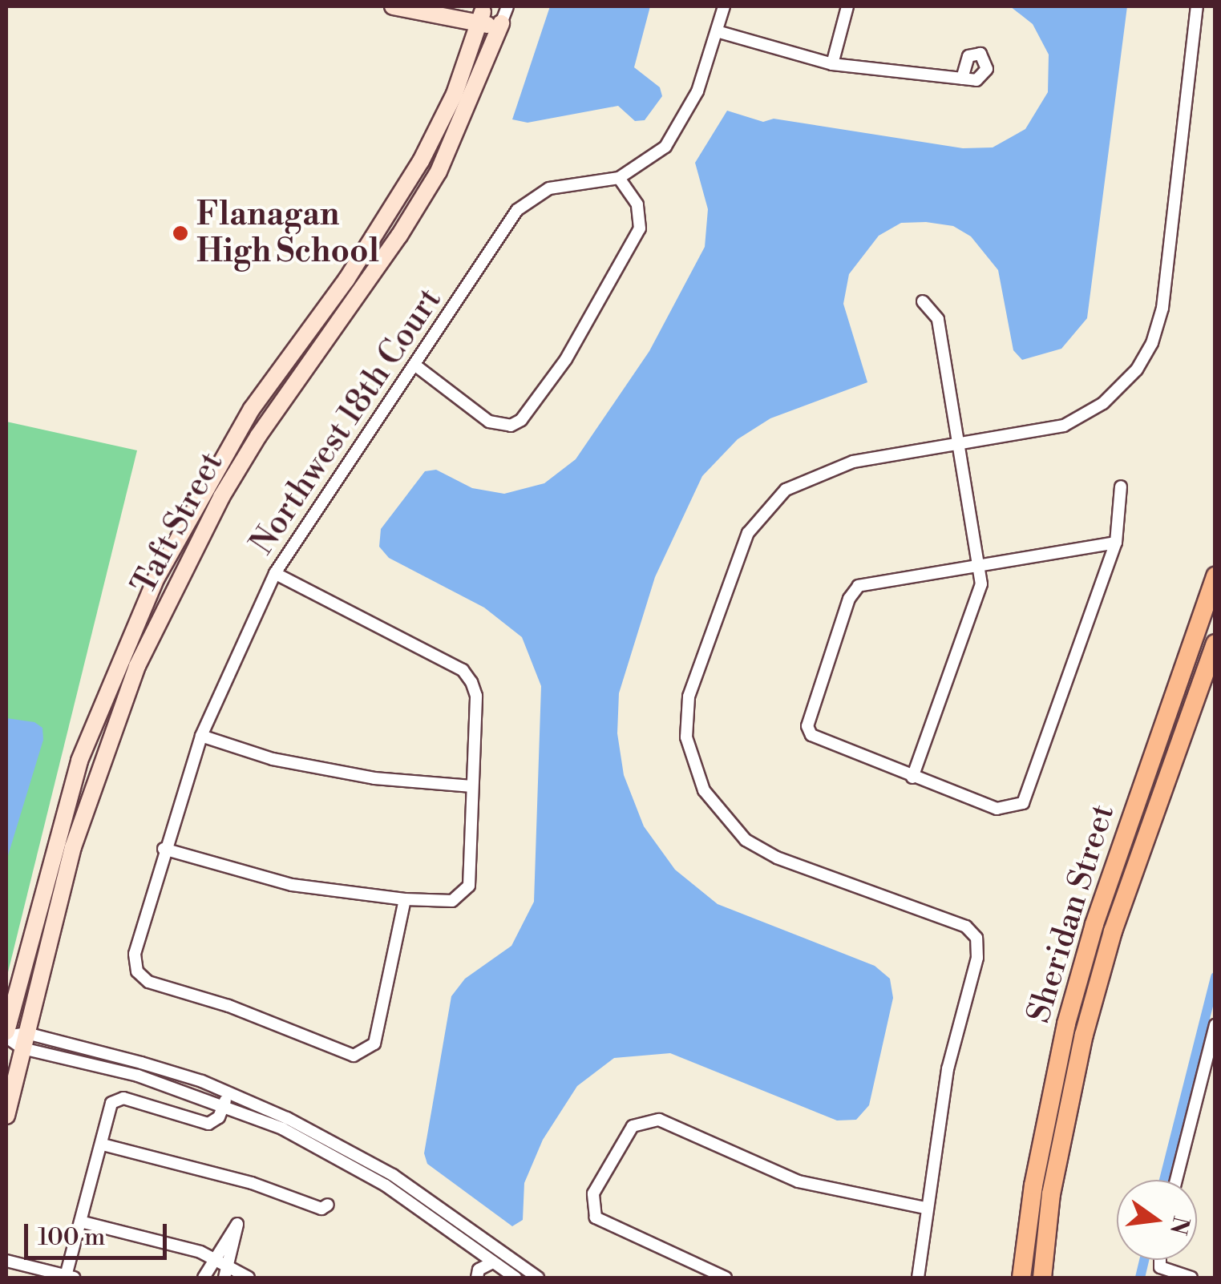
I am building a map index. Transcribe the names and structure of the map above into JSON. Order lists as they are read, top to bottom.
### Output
{
  "streets": {
    "main road": ["Sheridan Street"],
    "street": ["Northwest 18th Court", "Taft Street"]
  },
  "places": ["Flanagan High School"],
  "scale_bar": "100 m",
  "north": "right"
}
